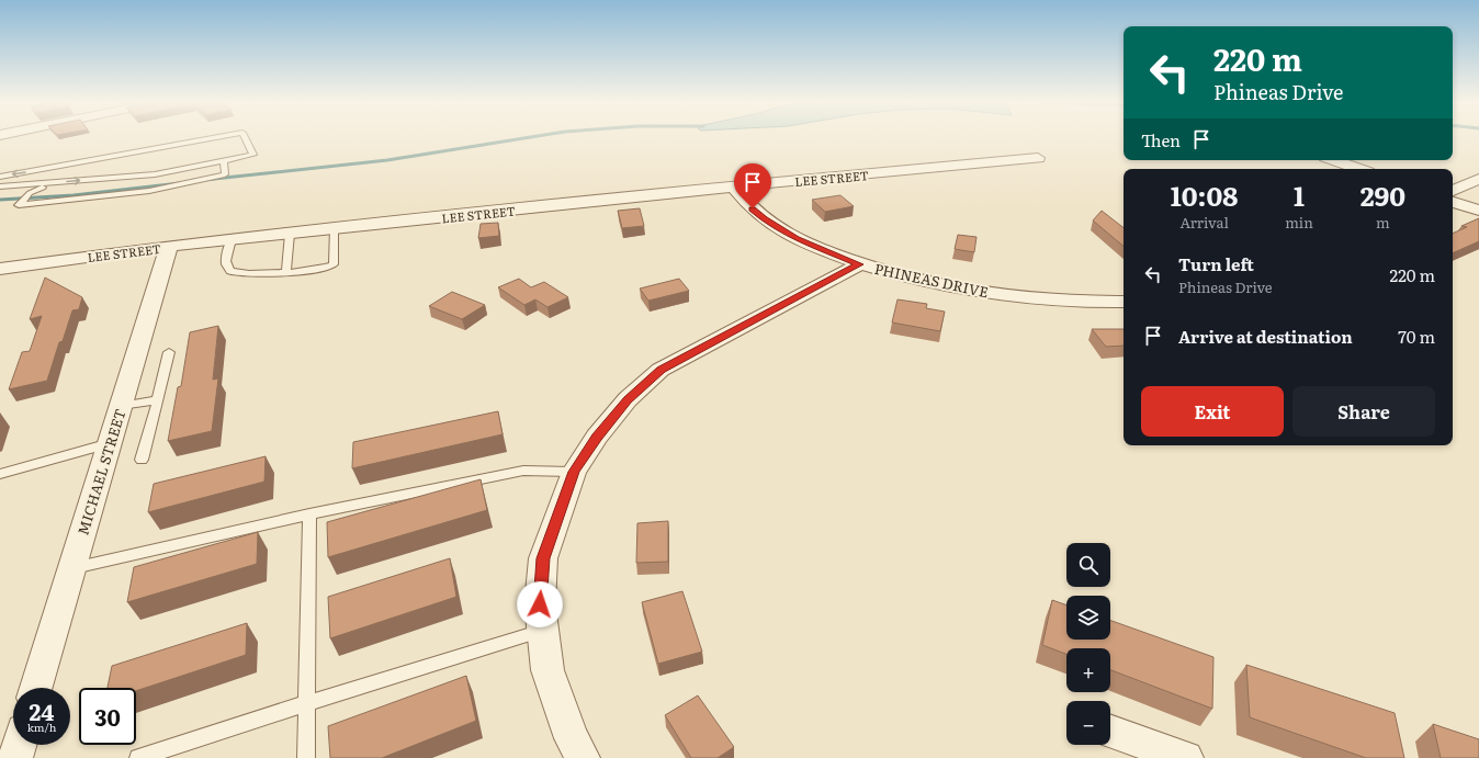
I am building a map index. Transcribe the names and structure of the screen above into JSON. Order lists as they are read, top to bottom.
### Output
{
  "streets": {
    "street": ["LEE STREET", "PHINEAS DRIVE", "MICHAEL STREET"]
  },
  "crossings": [
    ["LEE STREET", "PHINEAS DRIVE"],
    ["LEE STREET", "MICHAEL STREET"]
  ],
  "page": {
    "turn": ["220 m", "Phineas Drive"],
    "then": "Then",
    "eta": [
      "10:08",
      "Arrival",
      "1",
      "min",
      "290",
      "m"
    ],
    "list": [
      {
        "name": "Turn left",
        "note": "Phineas Drive",
        "value": "220 m"
      },
      {
        "name": "Arrive at destination",
        "value": "70 m"
      }
    ],
    "buttons": ["Exit", "Share"],
    "map_buttons": ["+", "−"],
    "speed": "24 km/h",
    "limit": "30"
  }
}
